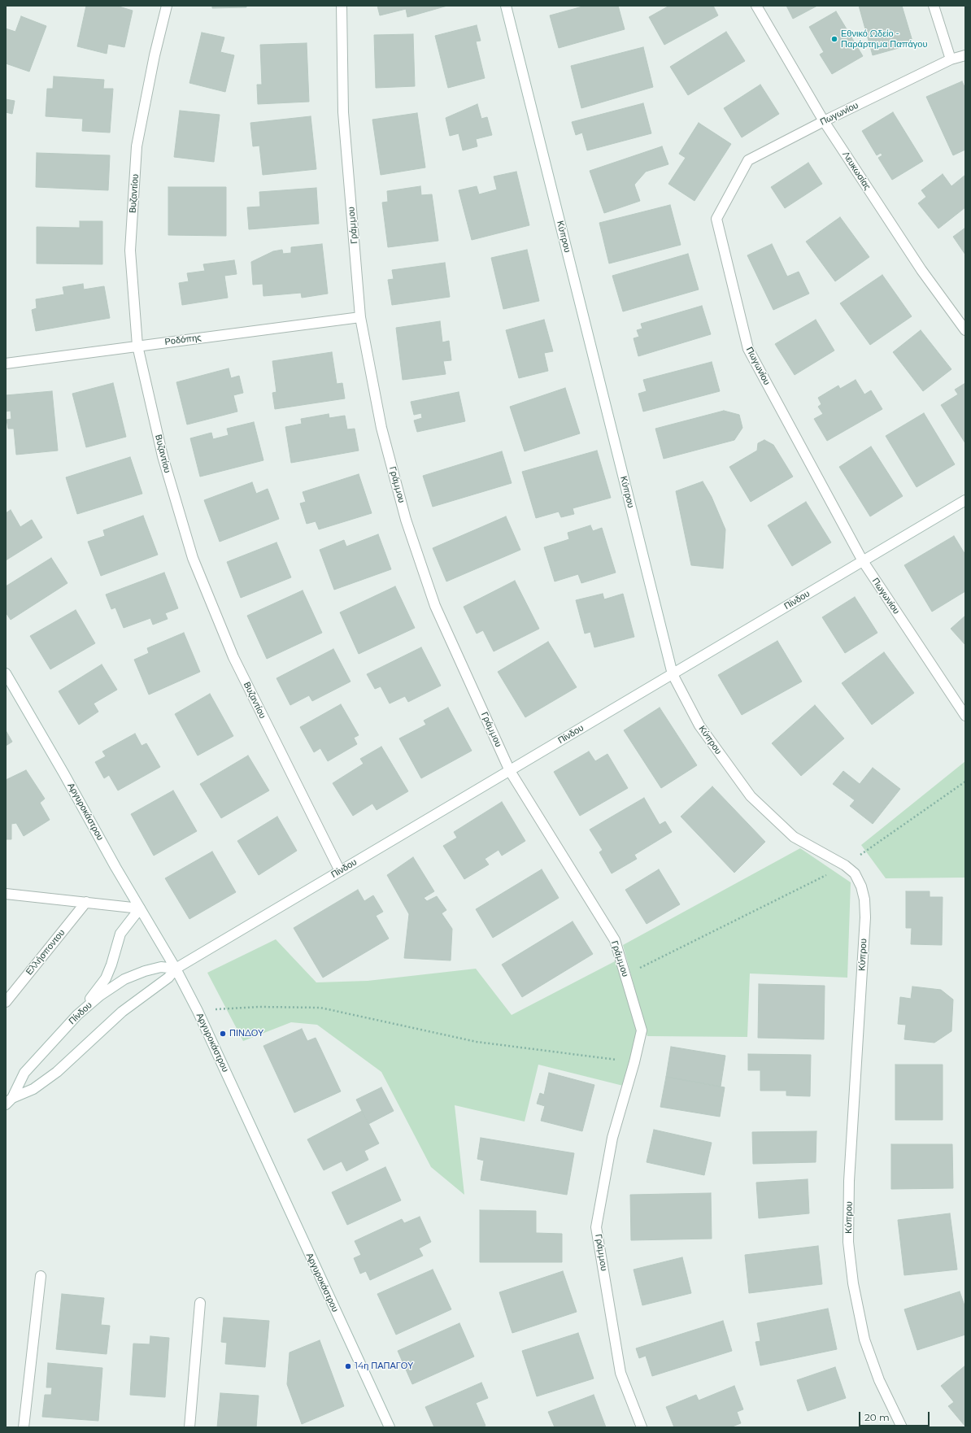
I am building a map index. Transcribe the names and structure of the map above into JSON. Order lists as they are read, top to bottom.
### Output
{
  "streets": {
    "street": [
      "Πωγωνίου",
      "Λευκωσίας",
      "Βυζαντίου",
      "Γράμμου",
      "Κύπρου",
      "Ροδόπης",
      "Πίνδου",
      "Αργυροκάστρου",
      "Ελλήσποντου"
    ]
  },
  "crossings": [
    ["Πωγωνίου", "Λευκωσίας"],
    ["Πωγωνίου", "Πίνδου"],
    ["Βυζαντίου", "Ροδόπης"],
    ["Βυζαντίου", "Πίνδου"],
    ["Γράμμου", "Ροδόπης"],
    ["Γράμμου", "Πίνδου"],
    ["Κύπρου", "Πίνδου"],
    ["Πίνδου", "Αργυροκάστρου"]
  ],
  "places": ["Εθνικό Ωδείο - Παράρτημα Παπάγου", "ΠΙΝΔΟΥ", "14η ΠΑΠΑΓΟΥ"],
  "scale_bar": "20 m"
}
